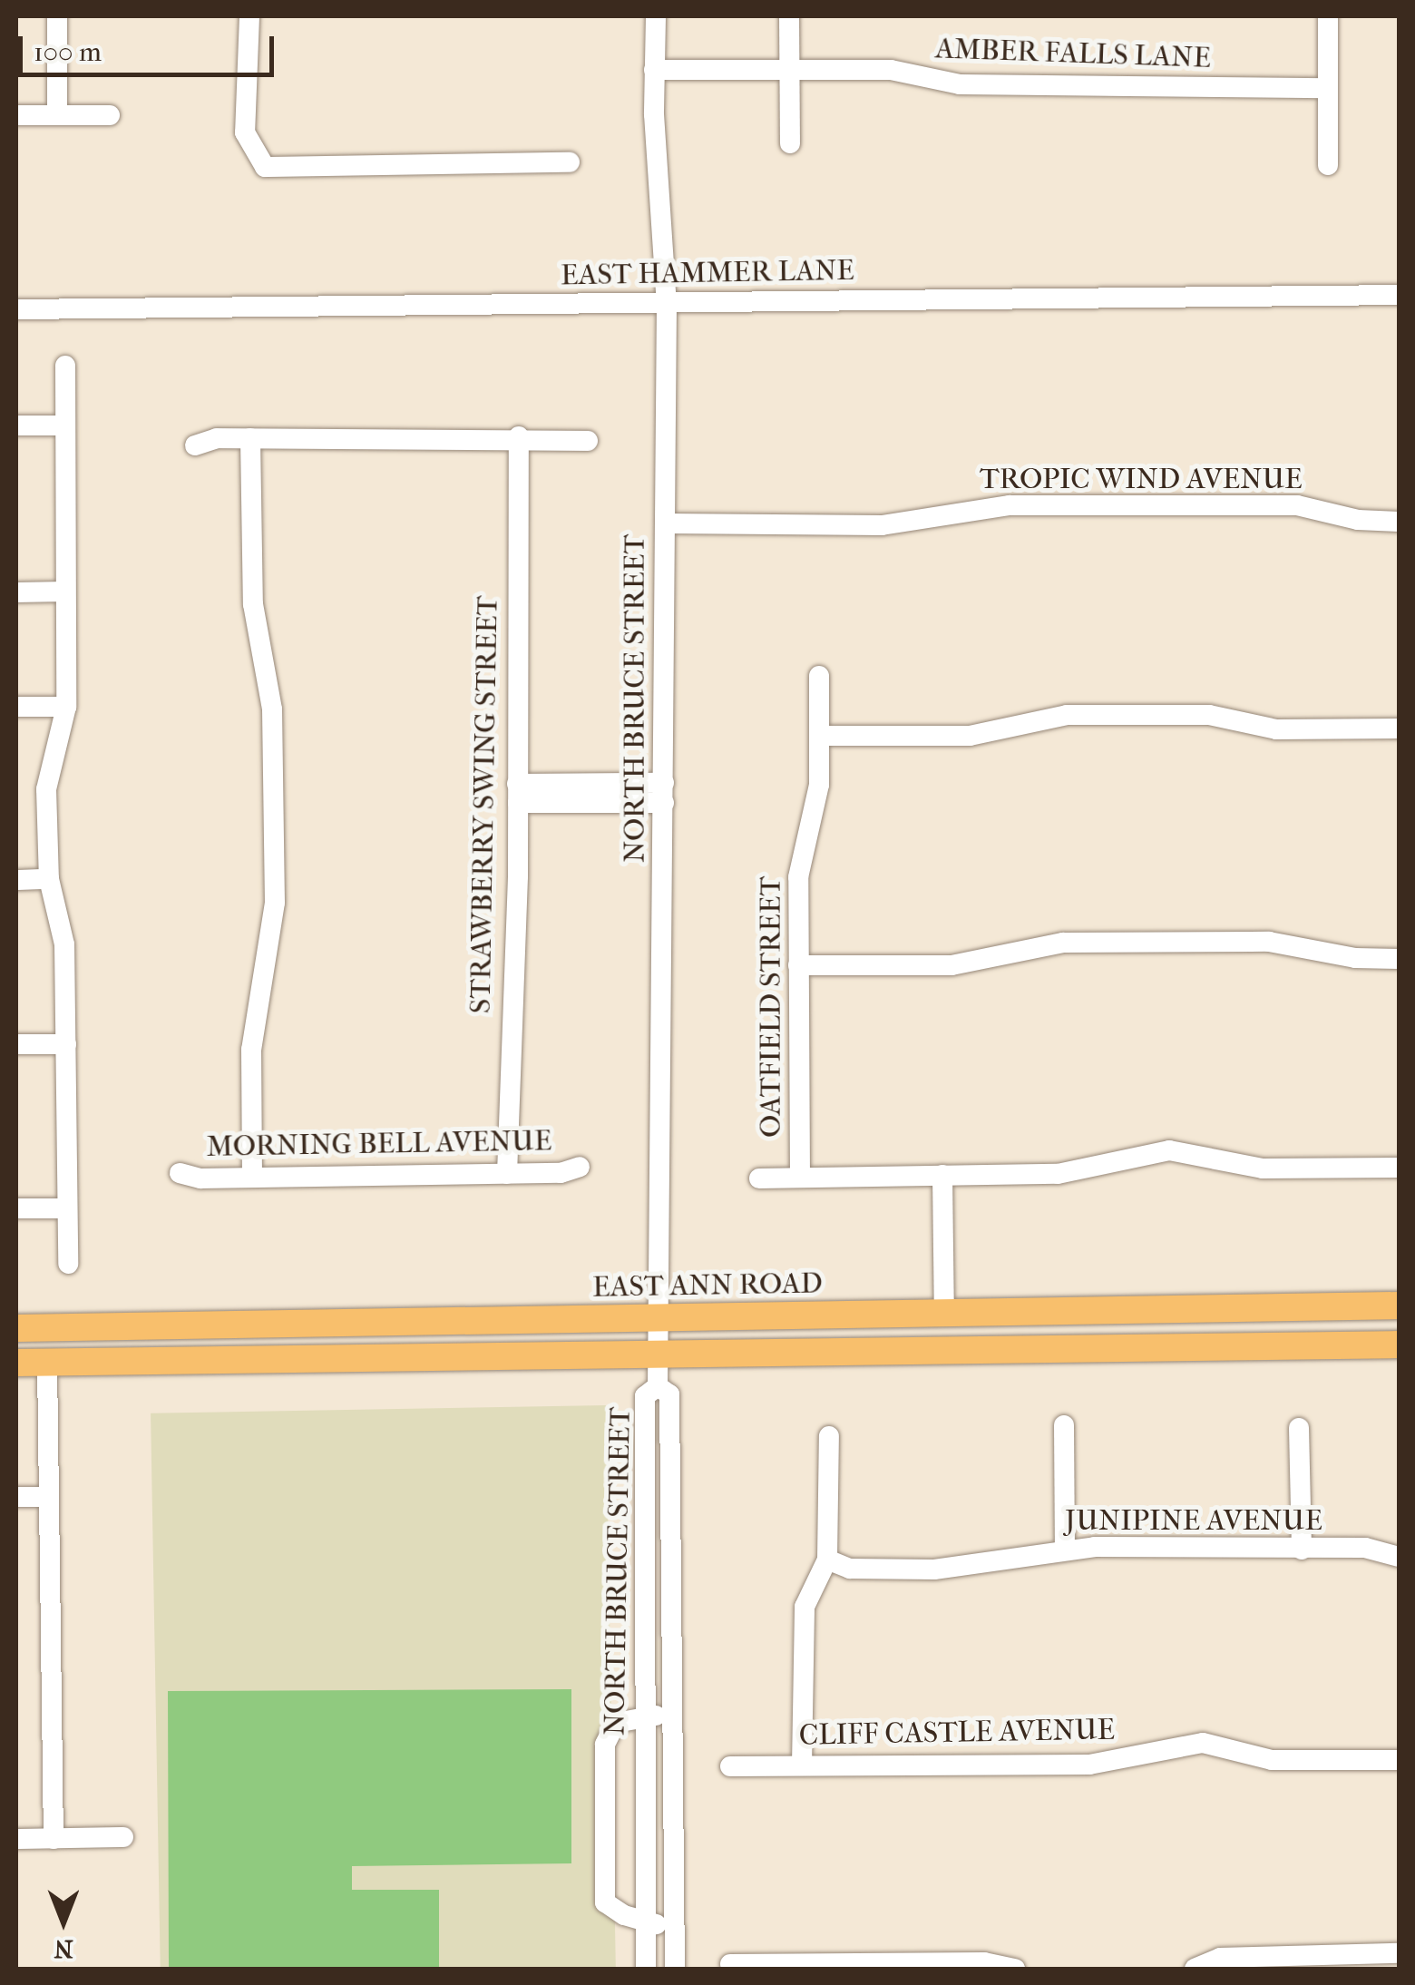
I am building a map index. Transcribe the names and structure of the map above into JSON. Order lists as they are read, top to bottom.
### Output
{
  "streets": {
    "main road": ["EAST ANN ROAD"],
    "street": [
      "AMBER FALLS LANE",
      "EAST HAMMER LANE",
      "TROPIC WIND AVENUE",
      "NORTH BRUCE STREET",
      "STRAWBERRY SWING STREET",
      "OATFIELD STREET",
      "MORNING BELL AVENUE",
      "JUNIPINE AVENUE",
      "CLIFF CASTLE AVENUE"
    ]
  },
  "crossings": [
    ["AMBER FALLS LANE", "NORTH BRUCE STREET"],
    ["EAST HAMMER LANE", "NORTH BRUCE STREET"],
    ["TROPIC WIND AVENUE", "NORTH BRUCE STREET"],
    ["NORTH BRUCE STREET", "EAST ANN ROAD"],
    ["STRAWBERRY SWING STREET", "MORNING BELL AVENUE"]
  ],
  "scale_bar": "100 m",
  "north": "bottom"
}
